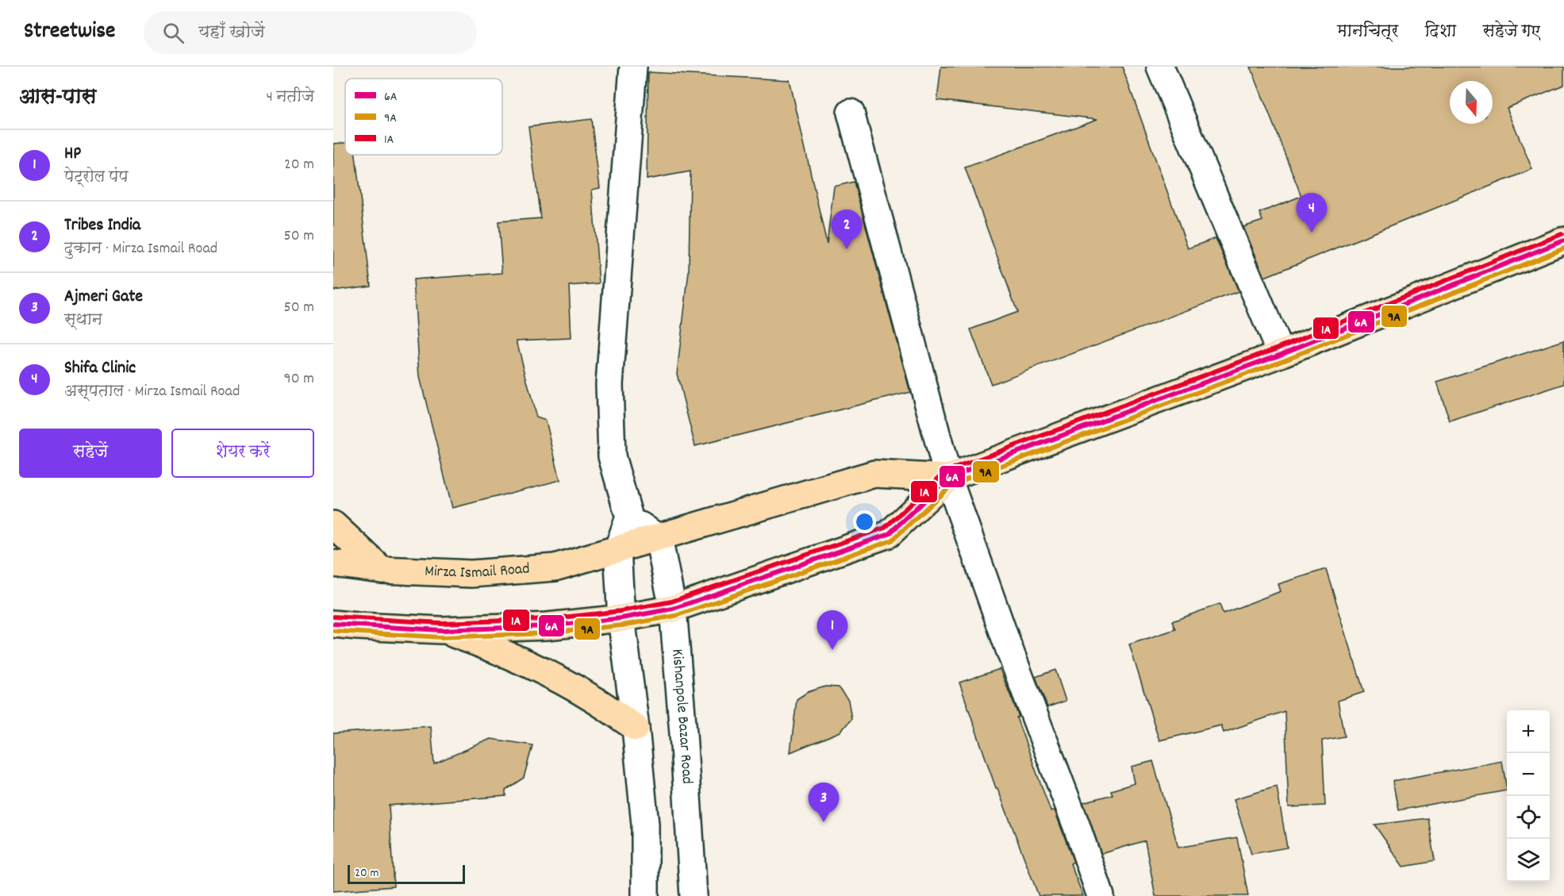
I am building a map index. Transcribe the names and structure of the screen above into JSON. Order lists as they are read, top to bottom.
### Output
{
  "streets": {
    "highway": ["Mirza Ismail Road"],
    "street": ["Kishanpole Bazar Road"]
  },
  "crossings": [
    ["Mirza Ismail Road", "Kishanpole Bazar Road"]
  ],
  "lines": ["transit line 1A", "transit line 6A", "transit line 9A"],
  "legend": ["6A", "9A", "1A"],
  "scale_bar": "20 m",
  "north": "bottom",
  "page": {
    "header": "Streetwise",
    "search": "यहाँ खोजें",
    "nav": ["मानचित्र", "दिशा", "सहेजे गए"],
    "heading": ["आस-पास", "4 नतीजे"],
    "list": [
      {
        "mark": "1",
        "name": "HP",
        "note": "पेट्रोल पंप",
        "value": "20 m"
      },
      {
        "mark": "2",
        "name": "Tribes India",
        "note": "दुकान · Mirza Ismail Road",
        "value": "50 m"
      },
      {
        "mark": "3",
        "name": "Ajmeri Gate",
        "note": "स्थान",
        "value": "50 m"
      },
      {
        "mark": "4",
        "name": "Shifa Clinic",
        "note": "अस्पताल · Mirza Ismail Road",
        "value": "90 m"
      }
    ],
    "pins": [
      "4",
      "2",
      "1",
      "3"
    ],
    "buttons": ["सहेजें", "शेयर करें"],
    "map_buttons": ["+", "−"],
    "scale": "20 m"
  }
}
